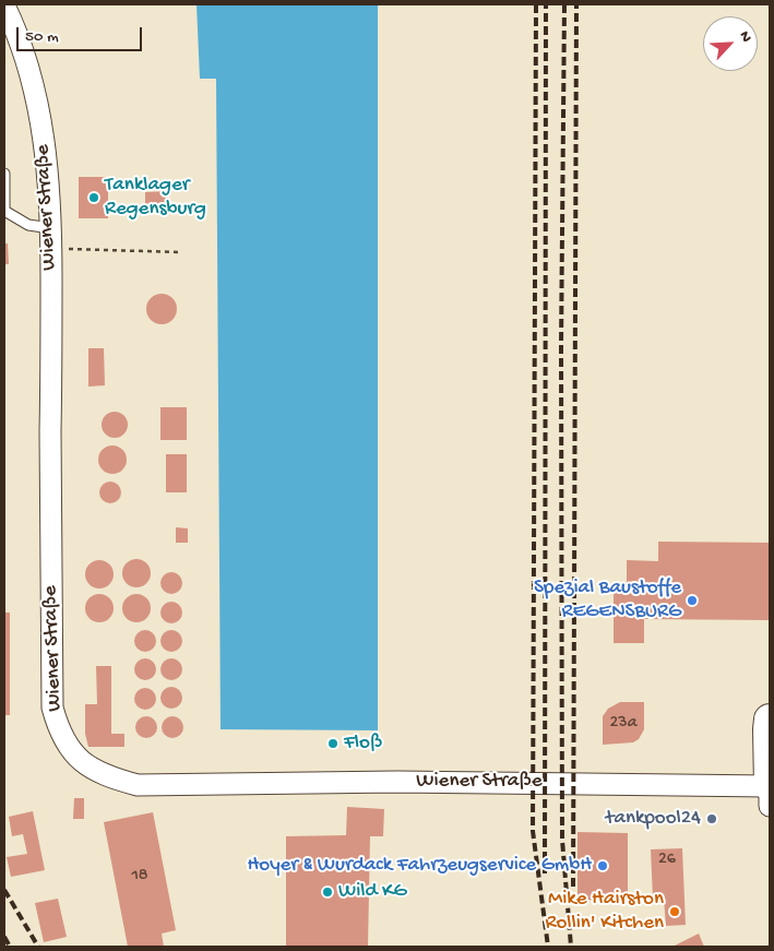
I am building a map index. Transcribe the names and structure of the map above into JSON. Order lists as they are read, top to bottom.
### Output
{
  "streets": {
    "street": ["Wiener Straße"]
  },
  "places": [
    "Tanklager Regensburg",
    "Spezial Baustoffe REGENSBURG",
    "Floß",
    "tankpool24",
    "Hoyer & Wurdack Fahrzeugservice GmbH",
    "Wild KG",
    "Mike Hairston Rollin' Kitchen"
  ],
  "house_numbers": ["23a", "26", "18"],
  "scale_bar": "50 m",
  "north": "top right"
}
